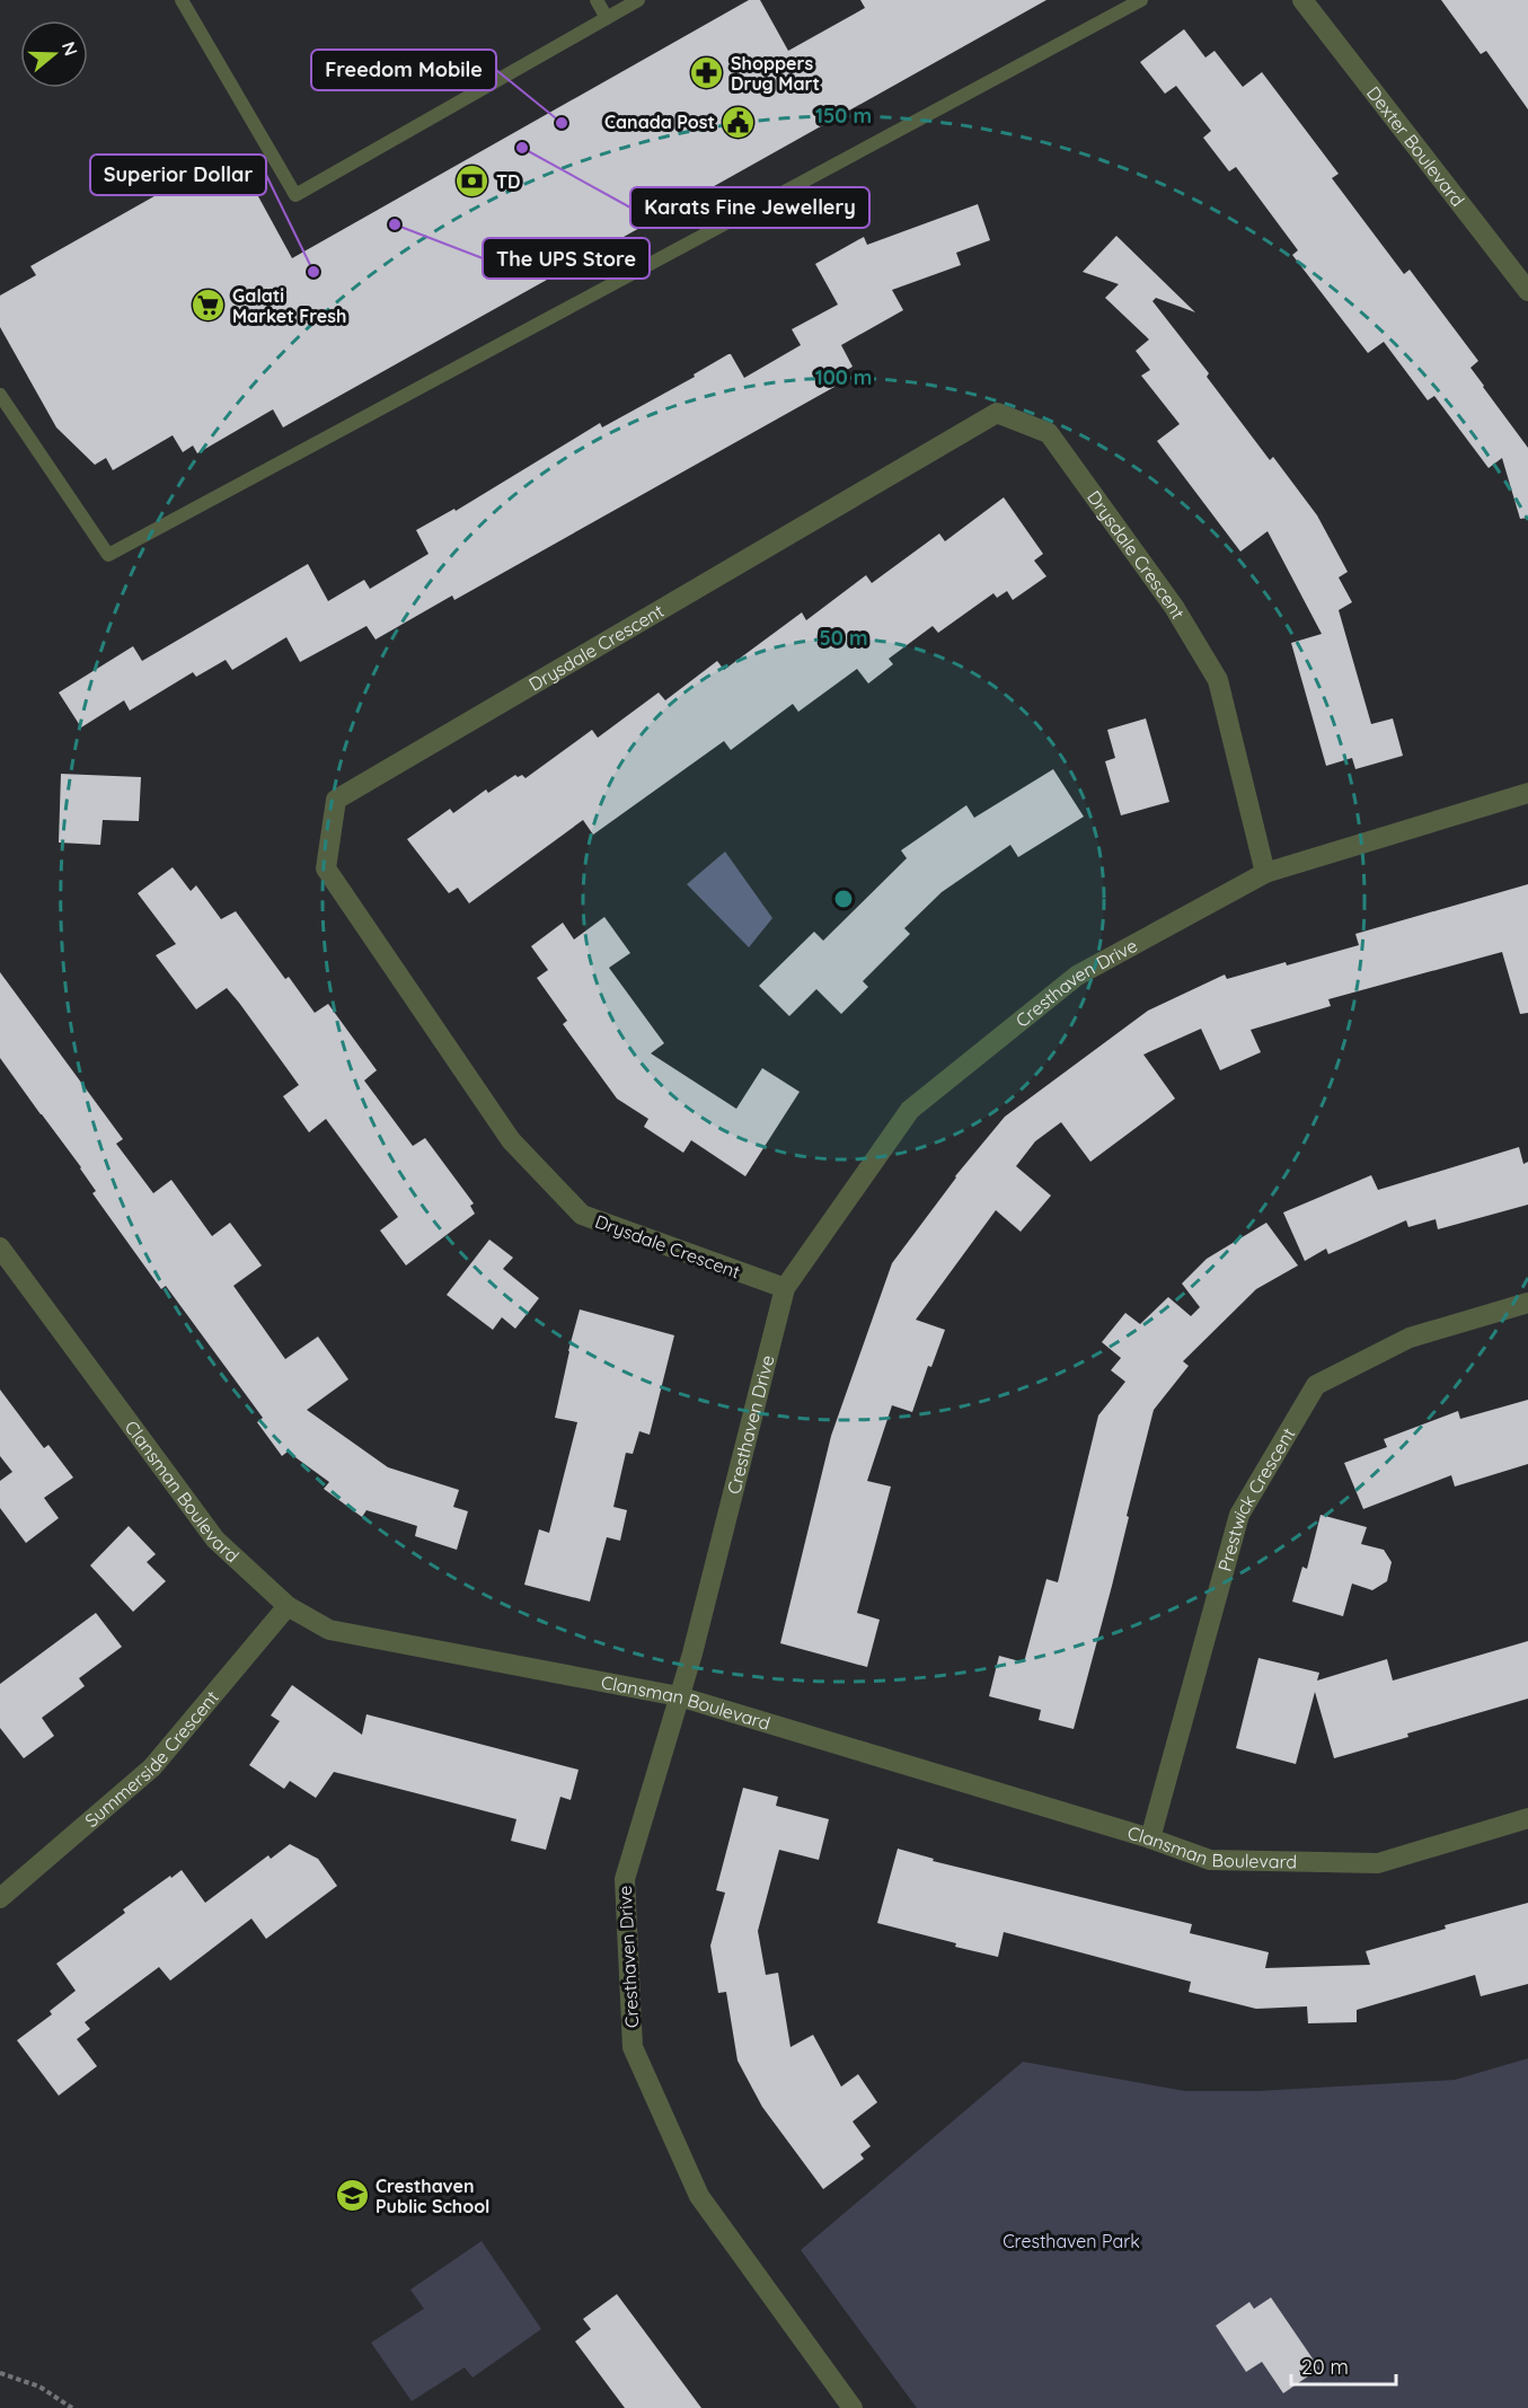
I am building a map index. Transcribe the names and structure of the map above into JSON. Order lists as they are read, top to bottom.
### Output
{
  "streets": {
    "street": [
      "Dexter Boulevard",
      "Drysdale Crescent",
      "Cresthaven Drive",
      "Clansman Boulevard",
      "Prestwick Crescent",
      "Summerside Crescent"
    ]
  },
  "crossings": [
    ["Drysdale Crescent", "Cresthaven Drive"],
    ["Cresthaven Drive", "Clansman Boulevard"],
    ["Clansman Boulevard", "Prestwick Crescent"],
    ["Clansman Boulevard", "Summerside Crescent"]
  ],
  "parks": ["Cresthaven Park"],
  "places": {
    "pharmacy": ["Shoppers Drug Mart"],
    "public building": ["Canada Post"],
    "other": [
      "Freedom Mobile",
      "Karats Fine Jewellery",
      "The UPS Store",
      "Superior Dollar"
    ],
    "bank": ["TD"],
    "supermarket": ["Galati Market Fresh"],
    "school or university": ["Cresthaven Public School"]
  },
  "scale_bar": "20 m",
  "north": "right",
  "rings": ["150 m", "100 m", "50 m"]
}
